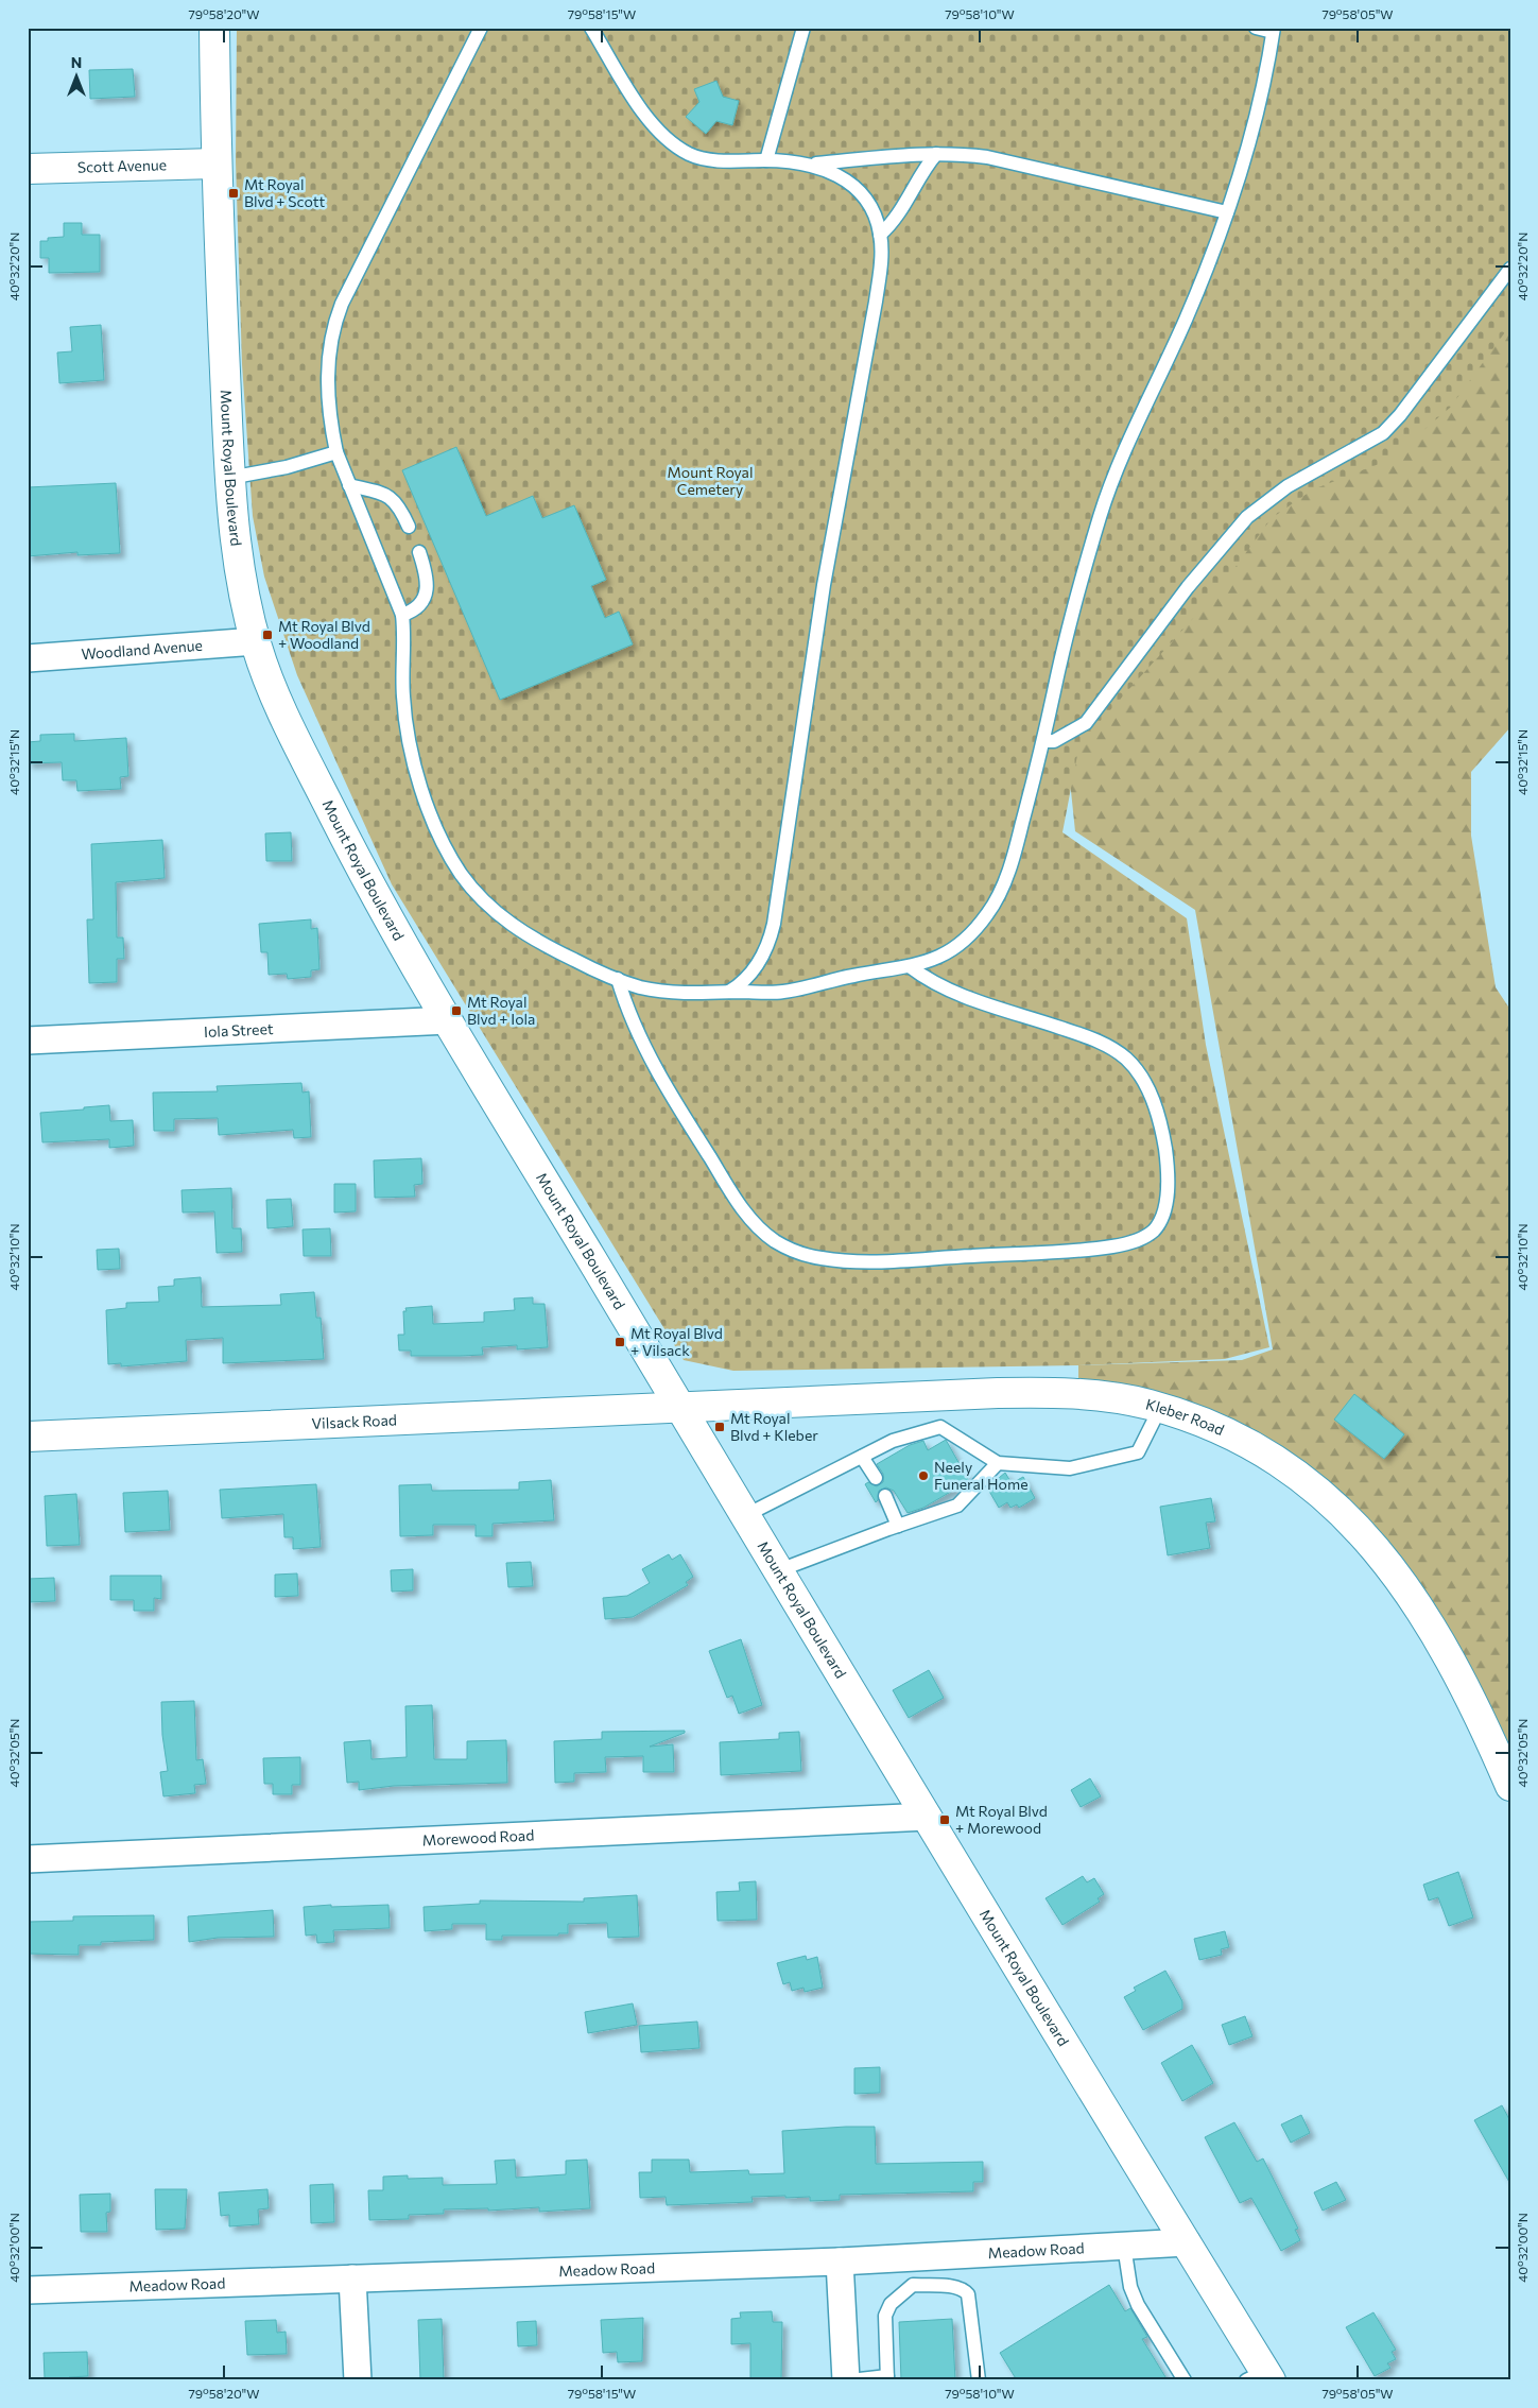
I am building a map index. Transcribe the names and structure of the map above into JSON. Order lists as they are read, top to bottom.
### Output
{
  "streets": {
    "main road": [
      "Scott Avenue",
      "Mount Royal Boulevard",
      "Kleber Road",
      "Vilsack Road"
    ],
    "street": [
      "Woodland Avenue",
      "Iola Street",
      "Morewood Road",
      "Meadow Road"
    ]
  },
  "crossings": [
    ["Scott Avenue", "Mount Royal Boulevard"],
    ["Mount Royal Boulevard", "Woodland Avenue"],
    ["Mount Royal Boulevard", "Iola Street"],
    ["Mount Royal Boulevard", "Kleber Road"],
    ["Mount Royal Boulevard", "Vilsack Road"],
    ["Mount Royal Boulevard", "Morewood Road"],
    ["Mount Royal Boulevard", "Meadow Road"],
    ["Kleber Road", "Vilsack Road"]
  ],
  "parks": ["Mount Royal Cemetery"],
  "places": {
    "transit": [
      "Mt Royal Blvd + Scott",
      "Mt Royal Blvd + Woodland",
      "Mt Royal Blvd + Iola",
      "Mt Royal Blvd + Vilsack",
      "Mt Royal Blvd + Kleber",
      "Mt Royal Blvd + Morewood"
    ],
    "other": ["Neely Funeral Home"]
  },
  "north": "top",
  "coordinates": [
    "79°58'20\"W",
    "79°58'15\"W",
    "79°58'10\"W",
    "79°58'05\"W",
    "40°32'20\"N",
    "40°32'15\"N",
    "40°32'10\"N",
    "40°32'05\"N",
    "40°32'00\"N"
  ]
}
